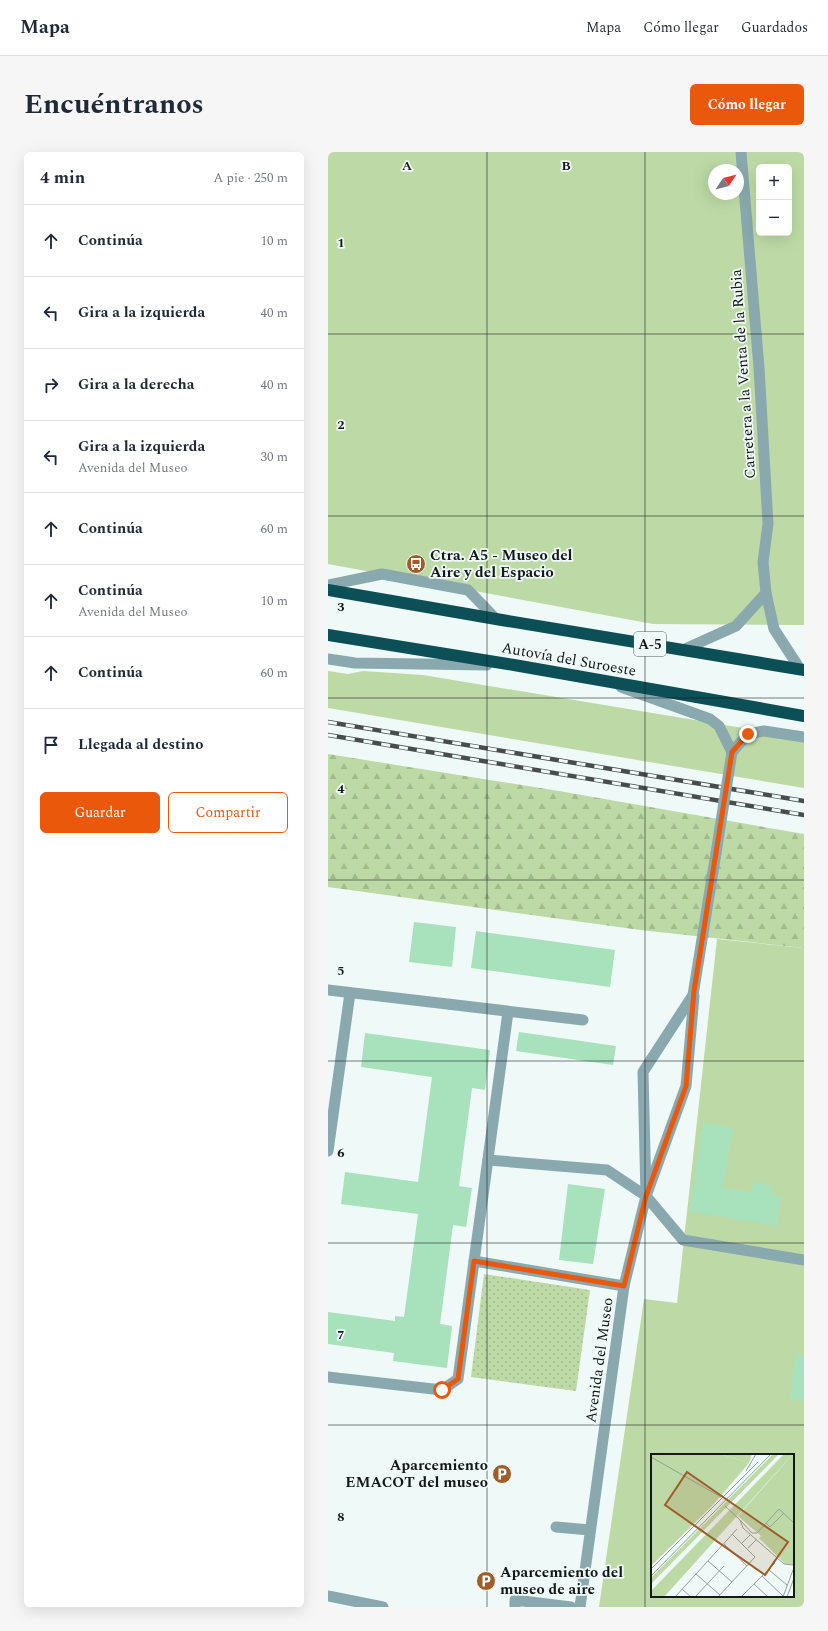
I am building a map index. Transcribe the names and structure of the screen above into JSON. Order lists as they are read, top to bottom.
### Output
{
  "streets": {
    "highway": ["A-5", "Autovía del Suroeste"],
    "street": ["Carretera a la Venta de la Rubia", "Avenida del Museo"]
  },
  "crossings": [
    ["Carretera a la Venta de la Rubia", "Autovía del Suroeste"]
  ],
  "places": {
    "bus stop": ["Ctra. A5 - Museo del Aire y del Espacio"],
    "parking": ["Aparcemiento EMACOT del museo", "Aparcemiento del museo de aire"]
  },
  "north": "top right",
  "page": {
    "header": "Mapa",
    "nav": ["Mapa", "Cómo llegar", "Guardados"],
    "title": "Encuéntranos",
    "buttons": [
      "Cómo llegar",
      ["Guardar", "Compartir"]
    ],
    "heading": ["4 min", "A pie · 250 m"],
    "map_buttons": ["+", "−"],
    "list": [
      ["Continúa", "10 m"],
      ["Gira a la izquierda", "40 m"],
      ["Gira a la derecha", "40 m"],
      ["Gira a la izquierda", "Avenida del Museo", "30 m"],
      ["Continúa", "60 m"],
      ["Continúa", "Avenida del Museo", "10 m"],
      ["Continúa", "60 m"],
      "Llegada al destino"
    ]
  },
  "grid": {
    "columns": ["A", "B"],
    "rows": [
      "1",
      "2",
      "3",
      "4",
      "5",
      "6",
      "7",
      "8"
    ]
  }
}
